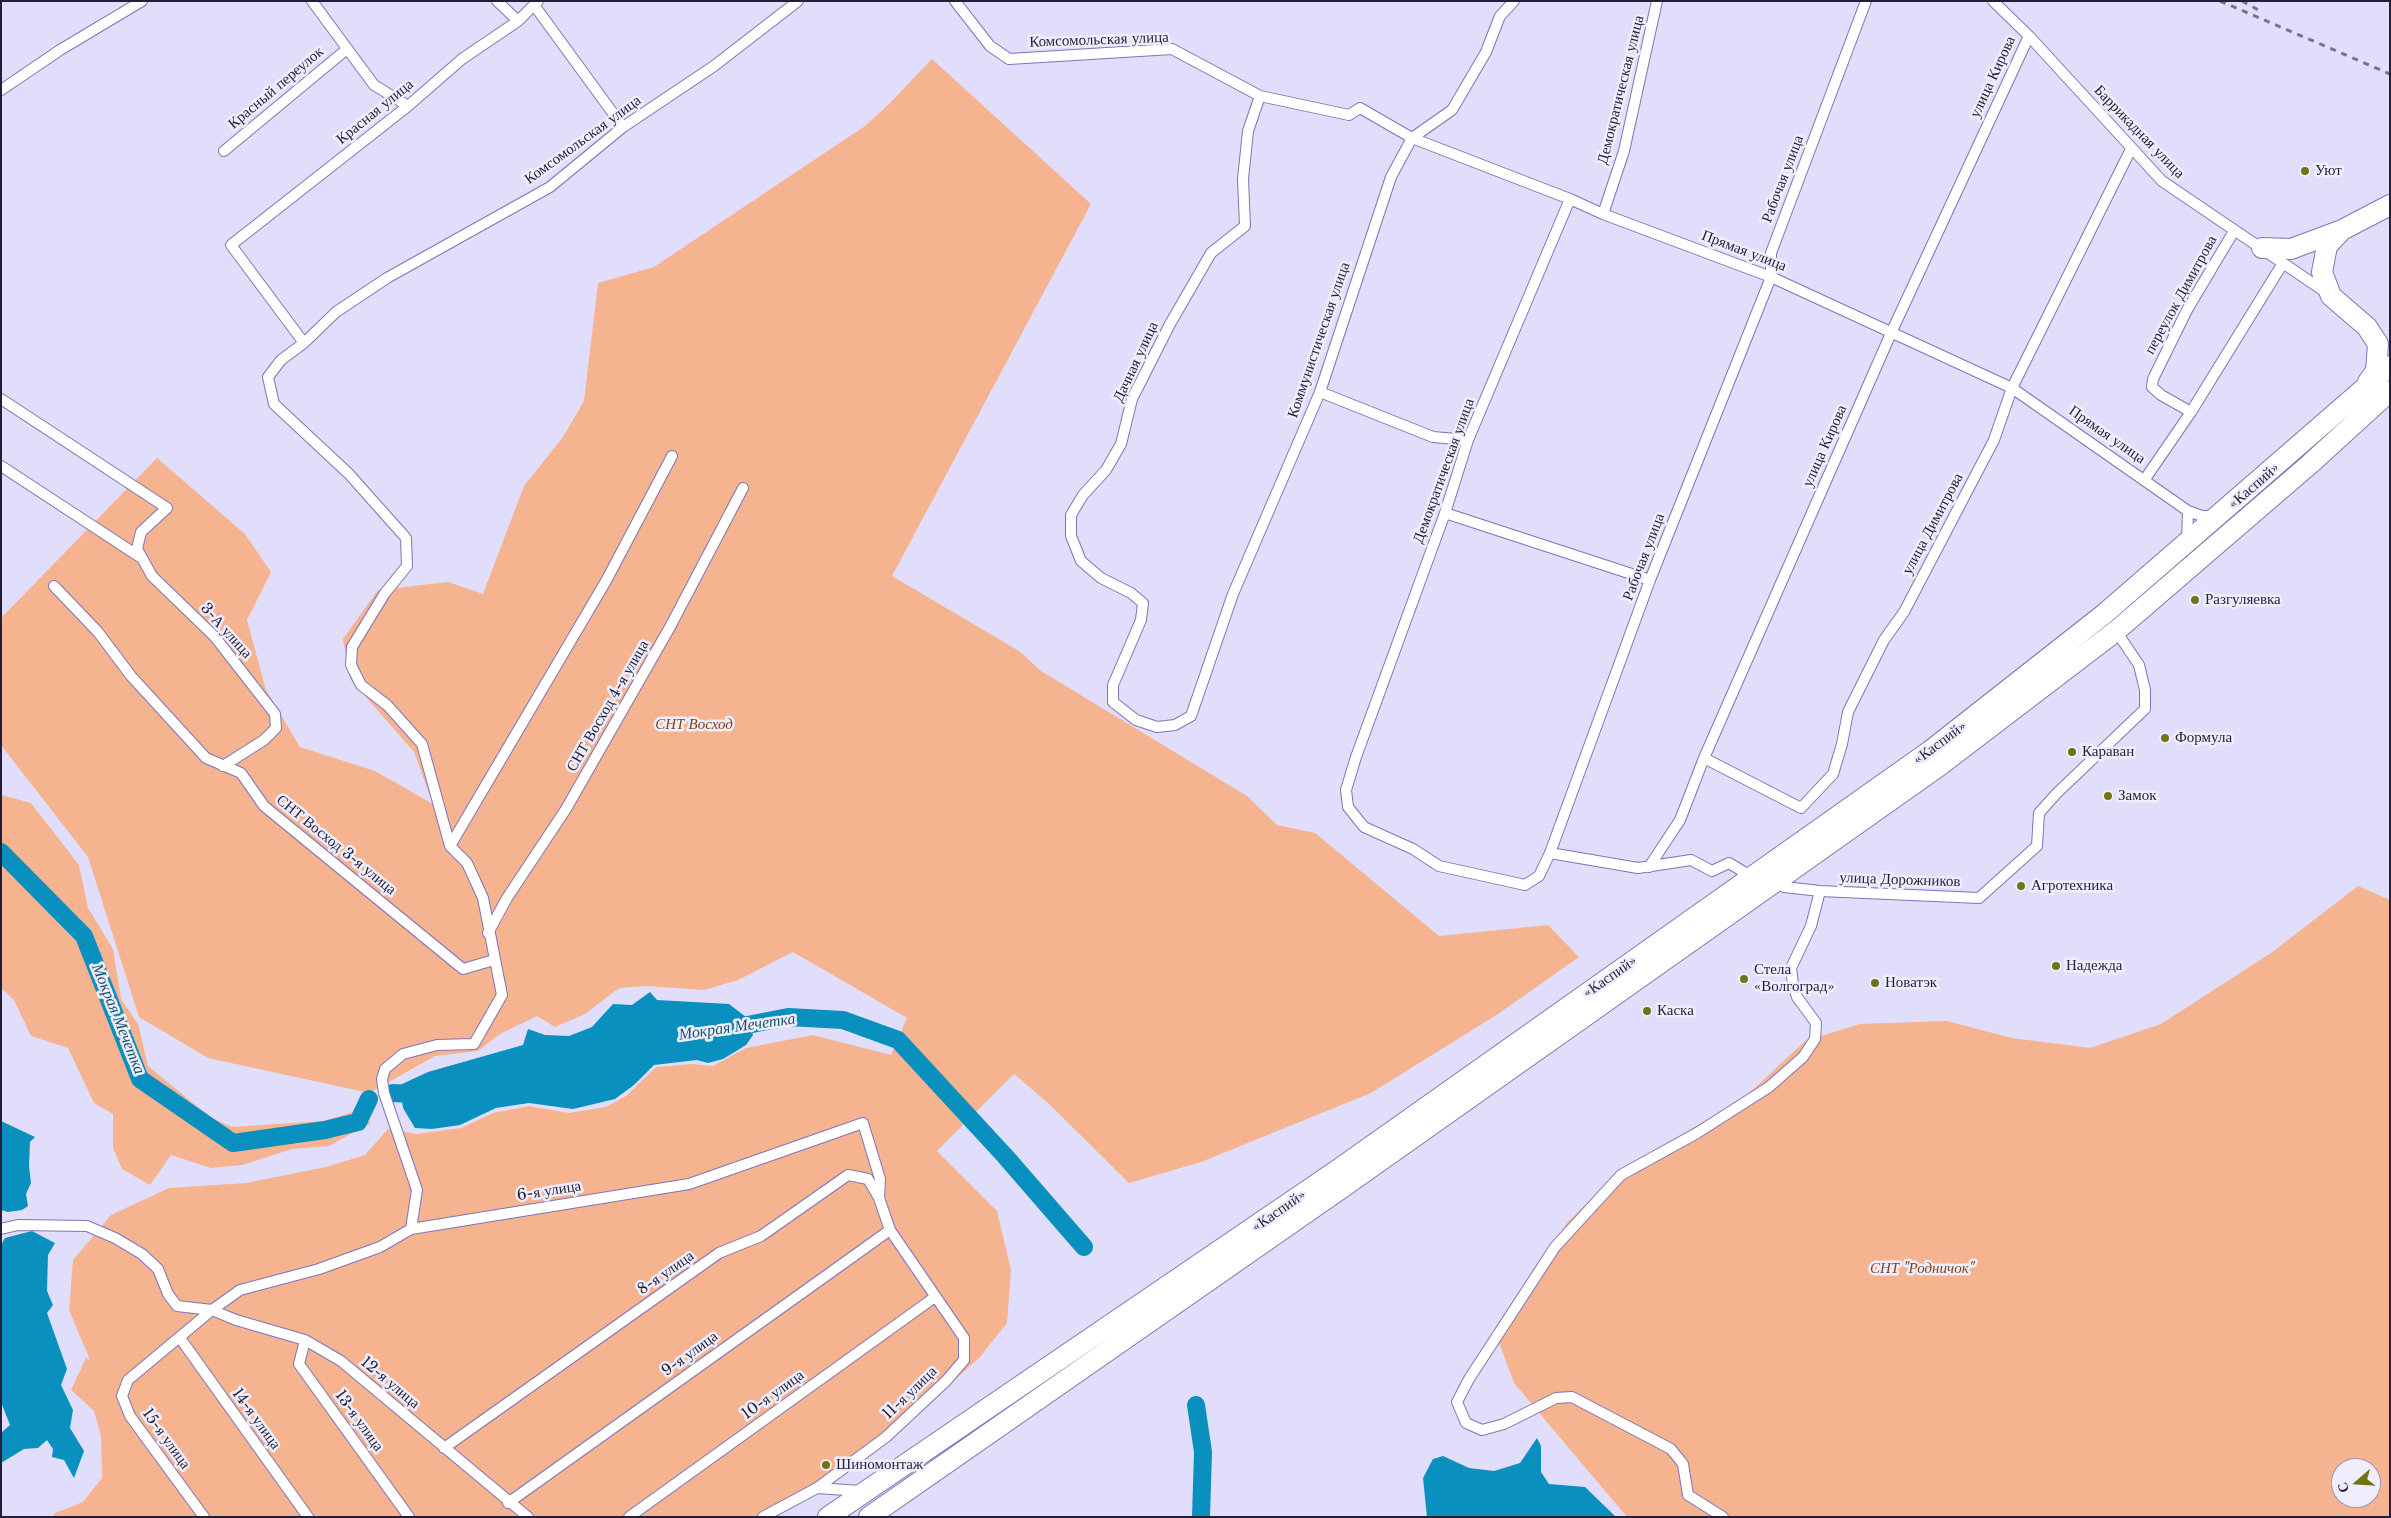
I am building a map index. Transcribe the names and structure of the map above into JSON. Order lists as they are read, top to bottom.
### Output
{
  "streets": {
    "highway": ["«Каспий»"],
    "street": [
      "Комсомольская улица",
      "улица Кирова",
      "Красный переулок",
      "Демократическая улица",
      "Красная улица",
      "Баррикадная улица",
      "Рабочая улица",
      "Прямая улица",
      "переулок Димитрова",
      "Коммунистическая улица",
      "Дачная улица",
      "улица Димитрова",
      "3-А улица",
      "СНТ Восход 4-я улица",
      "СНТ Восход 3-я улица",
      "улица Дорожников",
      "6-я улица",
      "8-я улица",
      "9-я улица",
      "12-я улица",
      "11-я улица",
      "10-я улица",
      "14-я улица",
      "13-я улица",
      "15-я улица"
    ]
  },
  "crossings": [
    ["Комсомольская улица", "Красная улица"],
    ["Комсомольская улица", "Прямая улица"],
    ["Комсомольская улица", "Дачная улица"],
    ["улица Кирова", "Баррикадная улица"],
    ["улица Кирова", "Прямая улица"],
    ["улица Кирова", "улица Димитрова"],
    ["Красный переулок", "Красная улица"],
    ["Демократическая улица", "Рабочая улица"],
    ["Демократическая улица", "Прямая улица"],
    ["Баррикадная улица", "переулок Димитрова"],
    ["Баррикадная улица", "улица Димитрова"],
    ["Рабочая улица", "Прямая улица"],
    ["Прямая улица", "Коммунистическая улица"],
    ["Прямая улица", "Дачная улица"],
    ["Прямая улица", "улица Димитрова"],
    ["Коммунистическая улица", "Дачная улица"],
    ["«Каспий»", "улица Дорожников"],
    ["3-А улица", "СНТ Восход 3-я улица"],
    ["6-я улица", "8-я улица"],
    ["6-я улица", "12-я улица"],
    ["6-я улица", "14-я улица"],
    ["6-я улица", "15-я улица"],
    ["8-я улица", "9-я улица"],
    ["8-я улица", "12-я улица"],
    ["8-я улица", "11-я улица"],
    ["9-я улица", "12-я улица"],
    ["9-я улица", "11-я улица"],
    ["12-я улица", "13-я улица"],
    ["11-я улица", "10-я улица"],
    ["14-я улица", "15-я улица"]
  ],
  "water": ["Мокрая Мечетка"],
  "parks": ["СНТ Восход", "СНТ \"Родничок\""],
  "places": [
    "Уют",
    "Разгуляевка",
    "Формула",
    "Караван",
    "Замок",
    "Агротехника",
    "Надежда",
    "Стела «Волгоград»",
    "Новатэк",
    "Каска",
    "Шиномонтаж"
  ],
  "north": "left"
}
